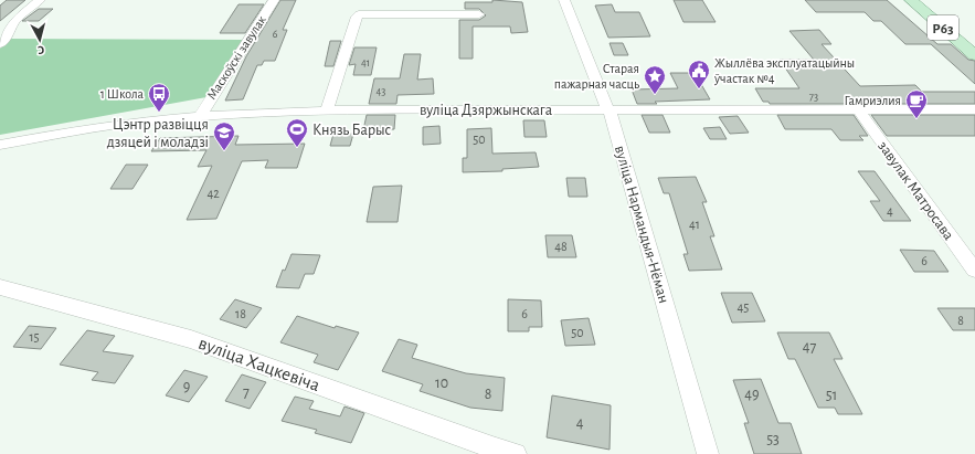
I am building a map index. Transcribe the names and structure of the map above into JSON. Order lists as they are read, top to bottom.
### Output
{
  "streets": {
    "main road": ["Р63"],
    "street": [
      "Маскоўскі завулак",
      "вуліца Дзяржынскага",
      "завулак Матросава",
      "вуліца Нармандыя-Нёман",
      "вуліца Хацкевіча"
    ]
  },
  "crossings": [
    ["Маскоўскі завулак", "вуліца Дзяржынскага"],
    ["вуліца Дзяржынскага", "завулак Матросава"],
    ["вуліца Дзяржынскага", "вуліца Нармандыя-Нёман"]
  ],
  "places": {
    "public building": ["Жыллёва эксплуатацыйны ўчастак №4"],
    "place": ["Старая пажарная часць"],
    "bus stop": ["1 Школа"],
    "cafe": ["Гамриэлия"],
    "sports": ["Князь Барыс"],
    "school or university": ["Цэнтр развіцця дзяцей і моладзі"]
  },
  "house_numbers": [
    "6",
    "41",
    "43",
    "73",
    "50",
    "42",
    "4",
    "41",
    "48",
    "6",
    "45",
    "18",
    "6",
    "8",
    "50",
    "15",
    "47",
    "10",
    "9",
    "7",
    "8",
    "49",
    "51",
    "4",
    "53"
  ],
  "north": "bottom"
}
